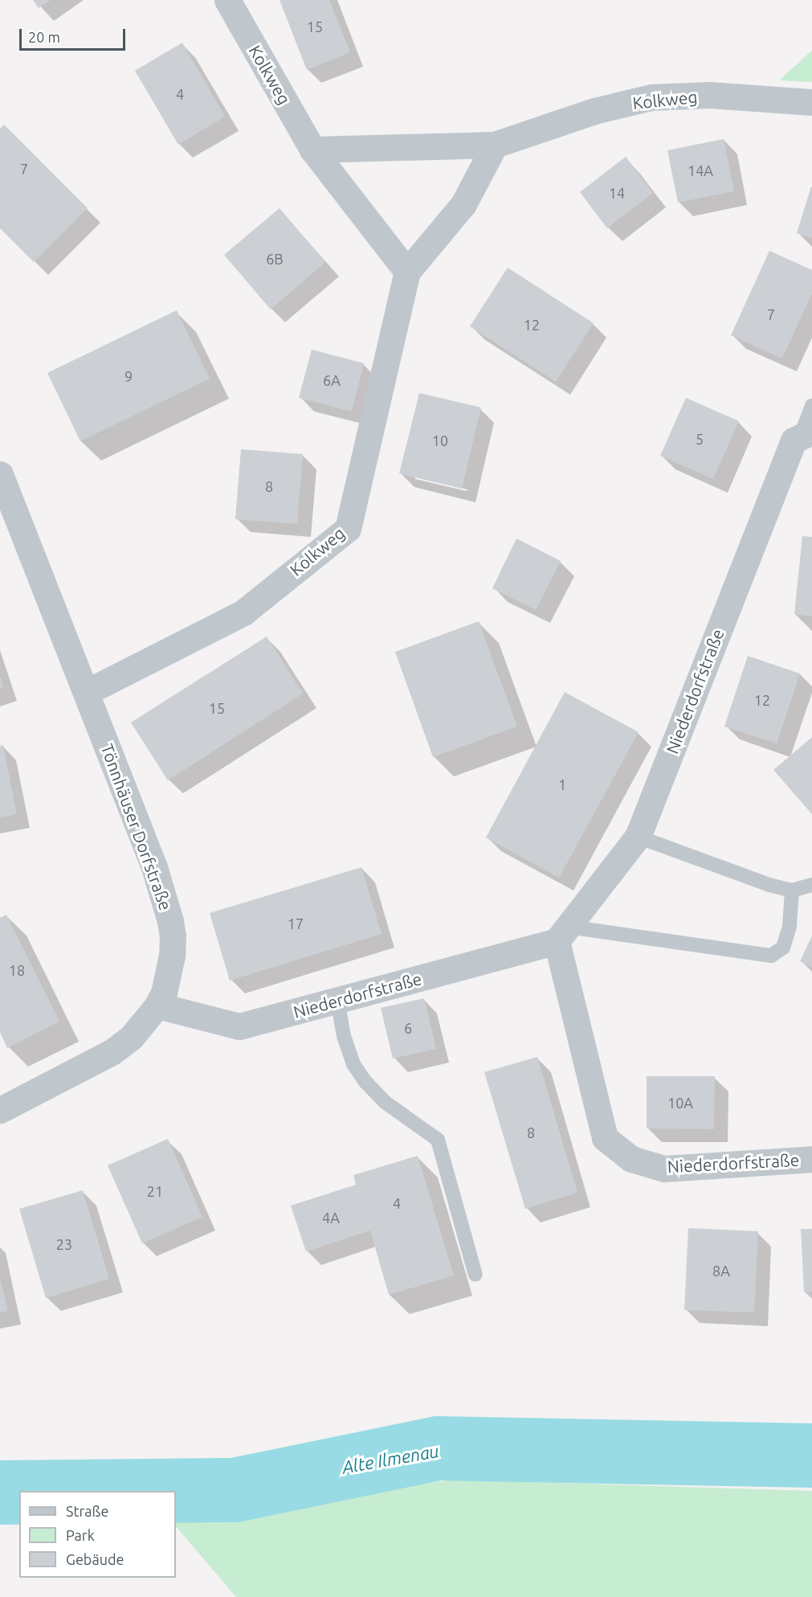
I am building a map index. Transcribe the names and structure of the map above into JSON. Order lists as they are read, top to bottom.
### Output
{
  "streets": {
    "street": ["Kolkweg", "Niederdorfstraße", "Tönnhäuser Dorfstraße"]
  },
  "crossings": [
    ["Kolkweg", "Tönnhäuser Dorfstraße"],
    ["Niederdorfstraße", "Tönnhäuser Dorfstraße"]
  ],
  "water": ["Alte Ilmenau"],
  "house_numbers": [
    "15",
    "4",
    "7",
    "14A",
    "14",
    "6B",
    "7",
    "12",
    "9",
    "6A",
    "5",
    "10",
    "8",
    "12",
    "15",
    "1",
    "17",
    "18",
    "6",
    "10A",
    "8",
    "21",
    "4",
    "4A",
    "23",
    "8A"
  ],
  "legend": ["Straße", "Park", "Gebäude"],
  "scale_bar": "20 m"
}
